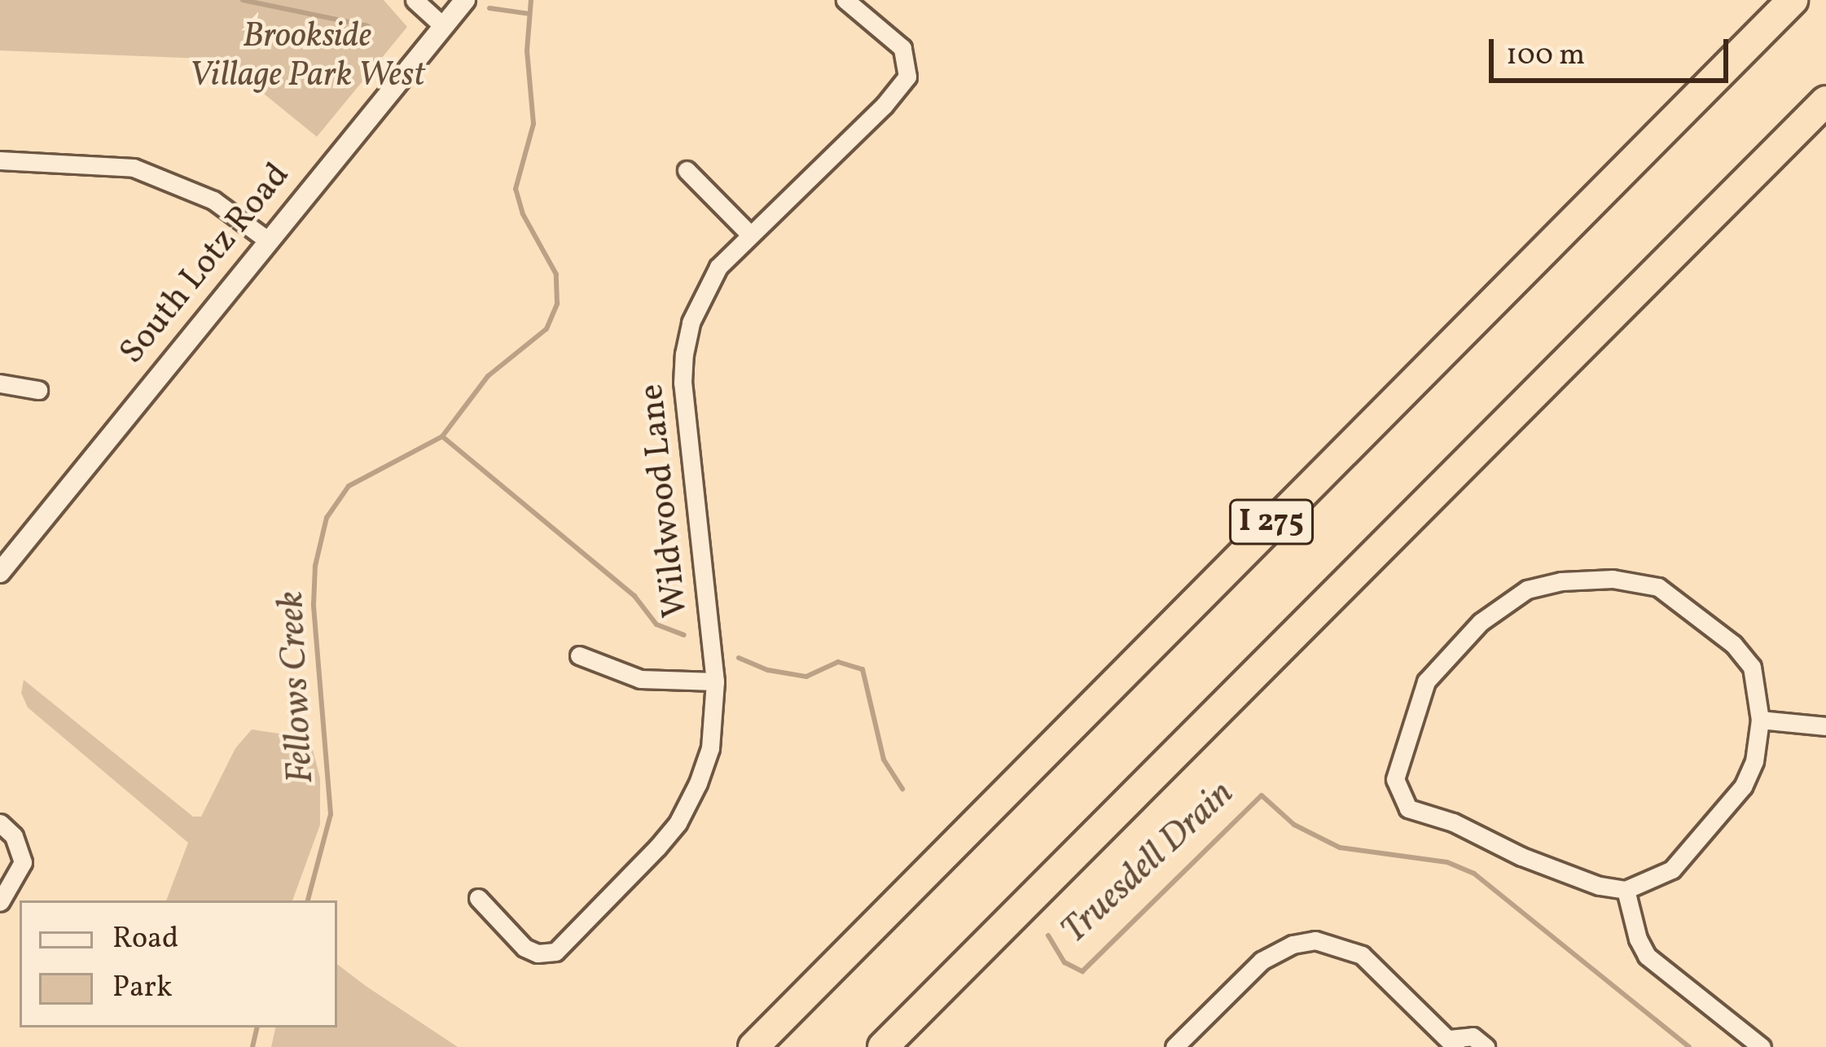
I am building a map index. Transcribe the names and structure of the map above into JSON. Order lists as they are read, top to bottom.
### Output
{
  "streets": {
    "highway": ["I 275"],
    "street": ["South Lotz Road", "Wildwood Lane"]
  },
  "water": ["Fellows Creek", "Truesdell Drain"],
  "parks": ["Brookside Village Park West"],
  "legend": ["Road", "Park"],
  "scale_bar": "100 m"
}
